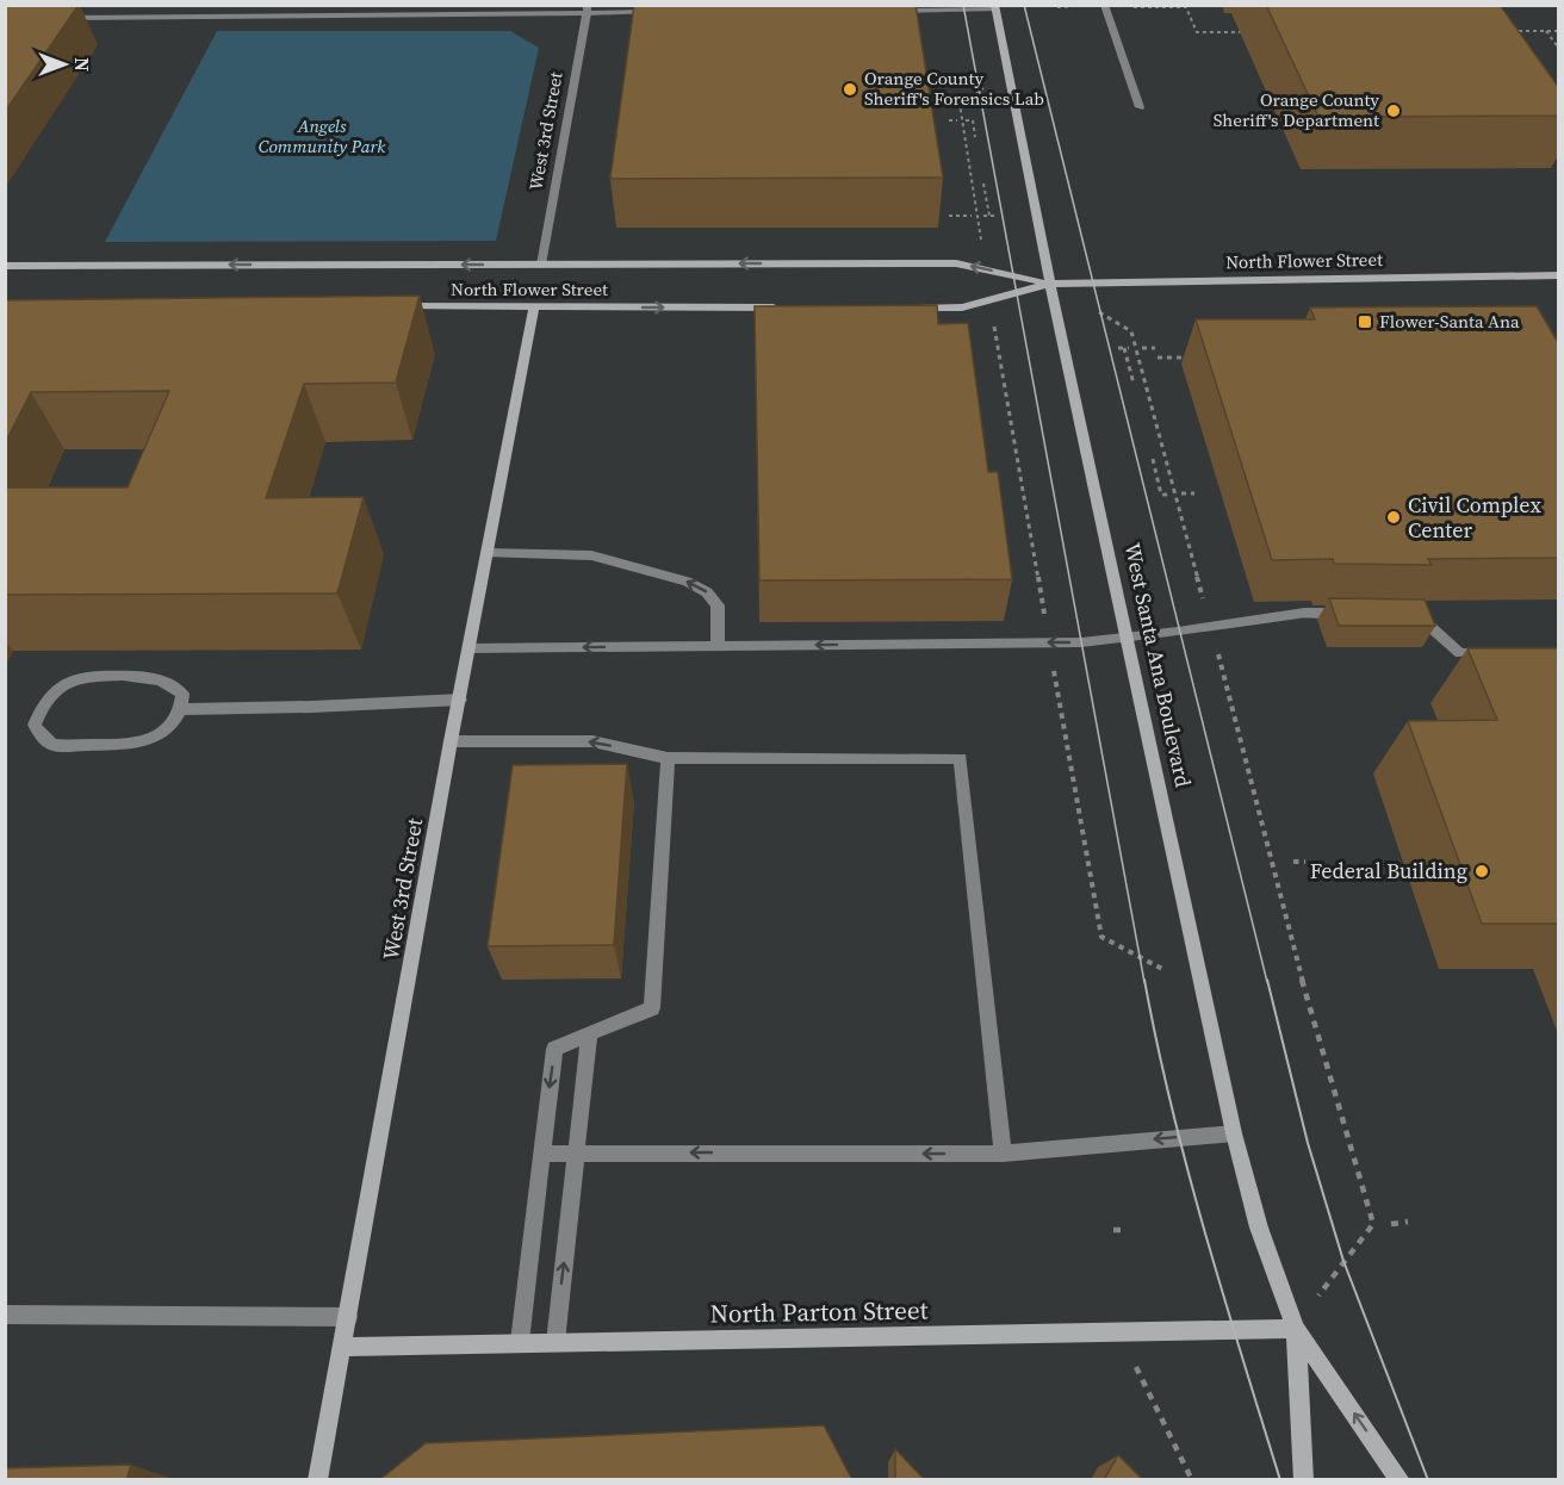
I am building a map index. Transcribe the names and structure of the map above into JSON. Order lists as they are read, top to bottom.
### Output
{
  "streets": {
    "main road": [
      "West 3rd Street",
      "North Flower Street",
      "West Santa Ana Boulevard",
      "North Parton Street"
    ]
  },
  "crossings": [
    ["West 3rd Street", "North Flower Street"],
    ["West 3rd Street", "North Parton Street"],
    ["North Flower Street", "West Santa Ana Boulevard"],
    ["West Santa Ana Boulevard", "North Parton Street"]
  ],
  "parks": ["Angels Community Park"],
  "places": {
    "other": [
      "Orange County Sheriff's Forensics Lab",
      "Orange County Sheriff's Department",
      "Civil Complex Center",
      "Federal Building"
    ],
    "transit": ["Flower-Santa Ana"]
  },
  "north": "right"
}
